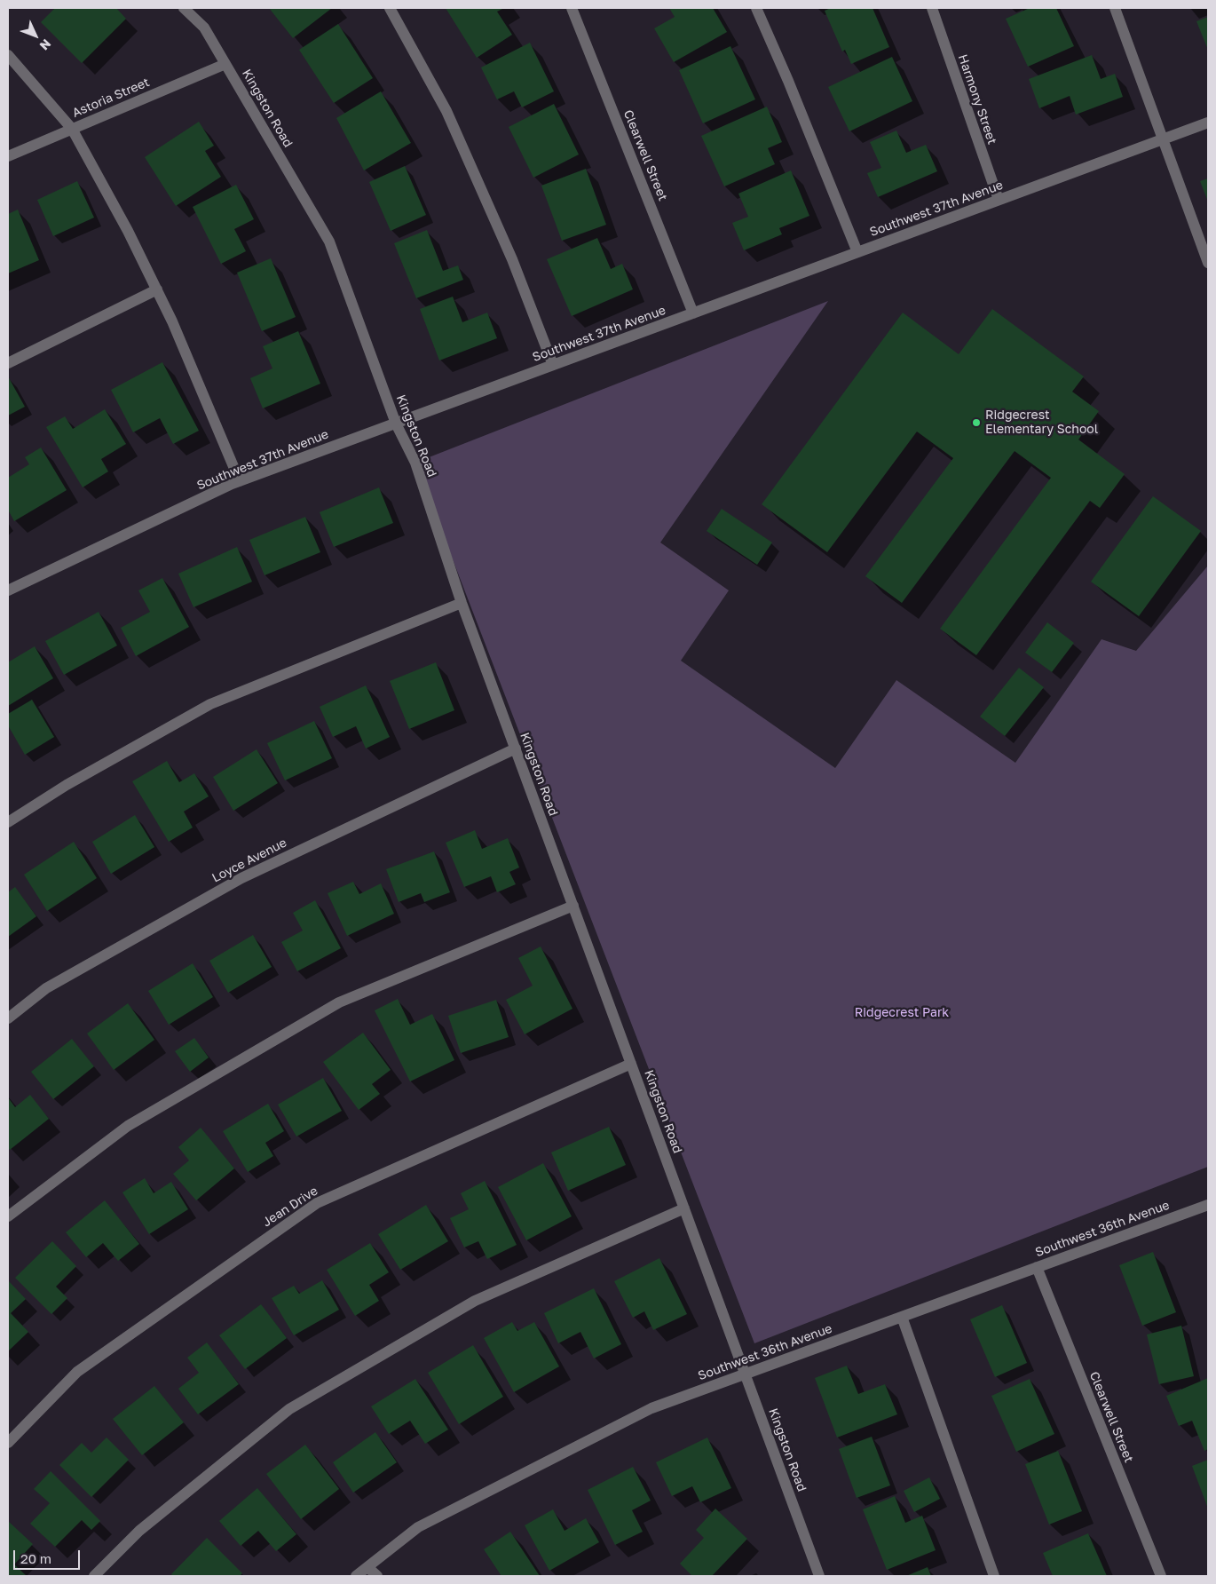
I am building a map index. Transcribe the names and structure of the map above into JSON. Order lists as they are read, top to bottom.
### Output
{
  "streets": {
    "street": [
      "Astoria Street",
      "Harmony Street",
      "Kingston Road",
      "Clearwell Street",
      "Southwest 37th Avenue",
      "Loyce Avenue",
      "Jean Drive",
      "Southwest 36th Avenue"
    ]
  },
  "crossings": [
    ["Astoria Street", "Kingston Road"],
    ["Harmony Street", "Southwest 37th Avenue"],
    ["Kingston Road", "Southwest 37th Avenue"],
    ["Kingston Road", "Loyce Avenue"],
    ["Kingston Road", "Jean Drive"],
    ["Kingston Road", "Southwest 36th Avenue"],
    ["Clearwell Street", "Southwest 37th Avenue"],
    ["Clearwell Street", "Southwest 36th Avenue"]
  ],
  "parks": ["Ridgecrest Park"],
  "places": ["Ridgecrest Elementary School"],
  "scale_bar": "20 m",
  "north": "bottom right"
}
